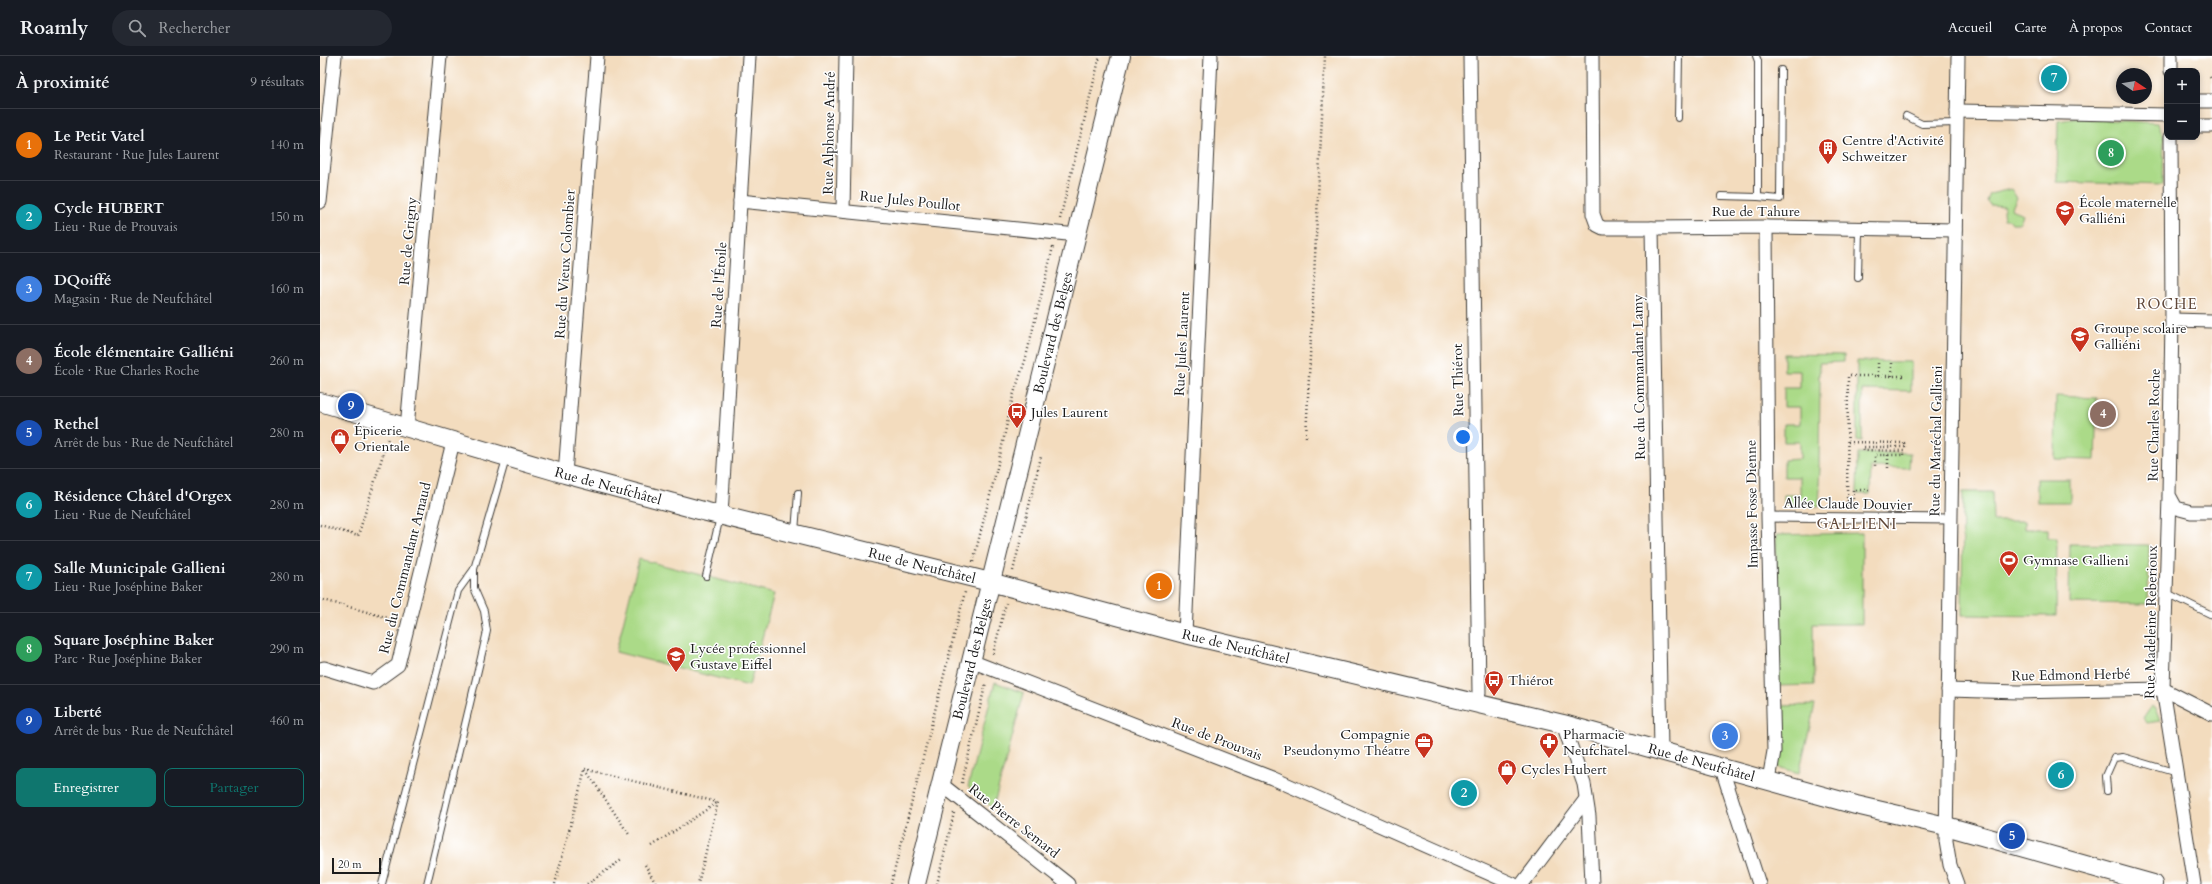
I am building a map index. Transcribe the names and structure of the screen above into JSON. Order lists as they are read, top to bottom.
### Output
{
  "streets": {
    "main road": ["Boulevard des Belges", "Rue de Neufchâtel"],
    "street": [
      "Rue Alphonse André",
      "Rue Jules Poullot",
      "Rue de Tahure",
      "Rue de Grigny",
      "Rue du Vieux Colombier",
      "Rue de l'Étoile",
      "Rue Jules Laurent",
      "Rue du Commandant Lamy",
      "Rue Thiérot",
      "Rue Charles Roche",
      "Rue du Maréchal Gallieni",
      "Impasse Fosse Dienne",
      "Allée Claude Douvier",
      "Rue du Commandant Arnaud",
      "Rue Madeleine Reberioux",
      "Rue Edmond Herbé",
      "Rue de Prouvais",
      "Rue Pierre Semard"
    ]
  },
  "crossings": [
    ["Rue Alphonse André", "Rue Jules Poullot"],
    ["Rue Jules Poullot", "Rue de l'Étoile"],
    ["Rue Jules Poullot", "Boulevard des Belges"],
    ["Rue de Tahure", "Rue du Commandant Lamy"],
    ["Rue de Tahure", "Rue du Maréchal Gallieni"],
    ["Rue de Tahure", "Impasse Fosse Dienne"],
    ["Rue de Grigny", "Rue de Neufchâtel"],
    ["Rue du Vieux Colombier", "Rue de Neufchâtel"],
    ["Rue de l'Étoile", "Rue de Neufchâtel"],
    ["Boulevard des Belges", "Rue de Neufchâtel"],
    ["Boulevard des Belges", "Rue de Prouvais"],
    ["Boulevard des Belges", "Rue Pierre Semard"],
    ["Rue Jules Laurent", "Rue de Neufchâtel"],
    ["Rue du Commandant Lamy", "Rue de Neufchâtel"],
    ["Rue Thiérot", "Rue de Neufchâtel"],
    ["Rue Charles Roche", "Rue Madeleine Reberioux"],
    ["Rue du Maréchal Gallieni", "Rue de Neufchâtel"],
    ["Rue du Maréchal Gallieni", "Allée Claude Douvier"],
    ["Rue du Maréchal Gallieni", "Rue Edmond Herbé"],
    ["Rue de Neufchâtel", "Impasse Fosse Dienne"],
    ["Rue de Neufchâtel", "Rue du Commandant Arnaud"],
    ["Impasse Fosse Dienne", "Allée Claude Douvier"],
    ["Rue Madeleine Reberioux", "Rue Edmond Herbé"]
  ],
  "districts": ["ROCHE", "GALLIENI"],
  "places": {
    "building": ["Centre d'Activité Schweitzer"],
    "school or university": ["École maternelle Galliéni", "Groupe scolaire Galliéni", "Lycée professionnel Gustave Eiffel"],
    "bus stop": ["Jules Laurent", "Thiérot"],
    "shop": ["Épicerie Orientale", "Cycles Hubert"],
    "sports": ["Gymnase Gallieni"],
    "office": ["Compagnie Pseudonymo Théatre"],
    "pharmacy": ["Pharmacie Neufchatel"]
  },
  "scale_bar": "20 m",
  "north": "right",
  "page": {
    "header": "Roamly",
    "search": "Rechercher",
    "nav": [
      "Accueil",
      "Carte",
      "À propos",
      "Contact"
    ],
    "heading": ["À proximité", "9 résultats"],
    "pins": [
      "7",
      "8",
      "9",
      "4",
      "1",
      "3",
      "6",
      "2",
      "5"
    ],
    "map_buttons": ["+", "−"],
    "list": [
      {
        "mark": "1",
        "name": "Le Petit Vatel",
        "note": "Restaurant · Rue Jules Laurent",
        "value": "140 m"
      },
      {
        "mark": "2",
        "name": "Cycle HUBERT",
        "note": "Lieu · Rue de Prouvais",
        "value": "150 m"
      },
      {
        "mark": "3",
        "name": "DQoiffé",
        "note": "Magasin · Rue de Neufchâtel",
        "value": "160 m"
      },
      {
        "mark": "4",
        "name": "École élémentaire Galliéni",
        "note": "École · Rue Charles Roche",
        "value": "260 m"
      },
      {
        "mark": "5",
        "name": "Rethel",
        "note": "Arrêt de bus · Rue de Neufchâtel",
        "value": "280 m"
      },
      {
        "mark": "6",
        "name": "Résidence Châtel d'Orgex",
        "note": "Lieu · Rue de Neufchâtel",
        "value": "280 m"
      },
      {
        "mark": "7",
        "name": "Salle Municipale Gallieni",
        "note": "Lieu · Rue Joséphine Baker",
        "value": "280 m"
      },
      {
        "mark": "8",
        "name": "Square Joséphine Baker",
        "note": "Parc · Rue Joséphine Baker",
        "value": "290 m"
      },
      {
        "mark": "9",
        "name": "Liberté",
        "note": "Arrêt de bus · Rue de Neufchâtel",
        "value": "460 m"
      }
    ],
    "buttons": ["Enregistrer", "Partager"],
    "scale": "20 m"
  }
}
